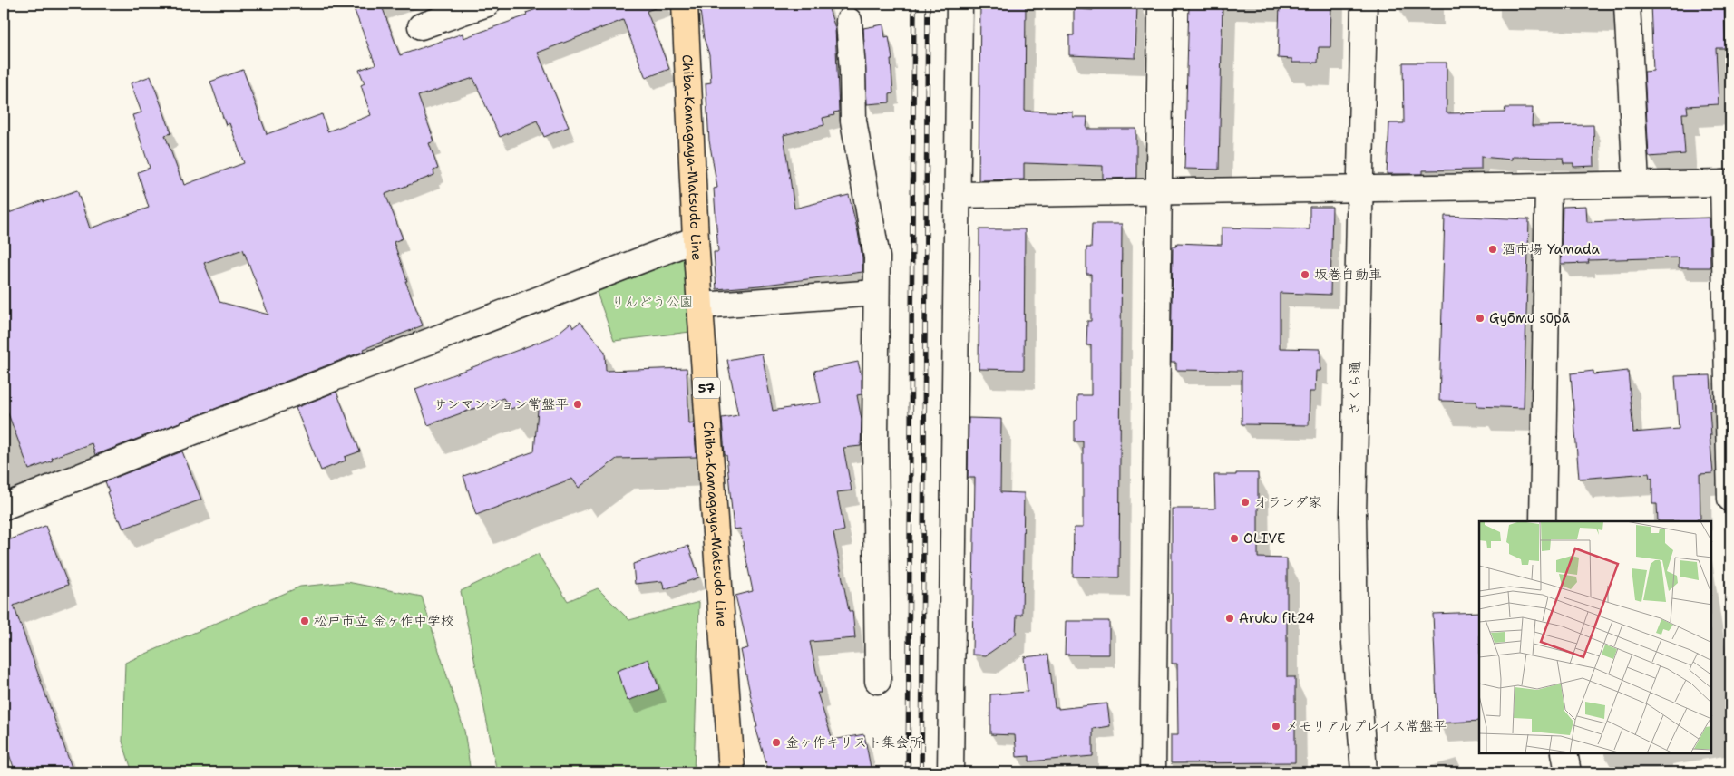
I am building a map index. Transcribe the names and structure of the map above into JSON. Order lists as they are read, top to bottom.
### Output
{
  "streets": {
    "main road": ["Chiba-Kamagaya-Matsudo Line", "57"],
    "street": ["さくら通"]
  },
  "parks": ["りんどう公園"],
  "places": [
    "酒市場 Yamada",
    "坂巻自動車",
    "Gyōmu sūpā",
    "サンマンション常盤平",
    "オランダ家",
    "OLIVE",
    "Aruku fit24",
    "松戸市立 金ヶ作中学校",
    "メモリアルプレイス常盤平",
    "金ヶ作キリスト集会所"
  ]
}
